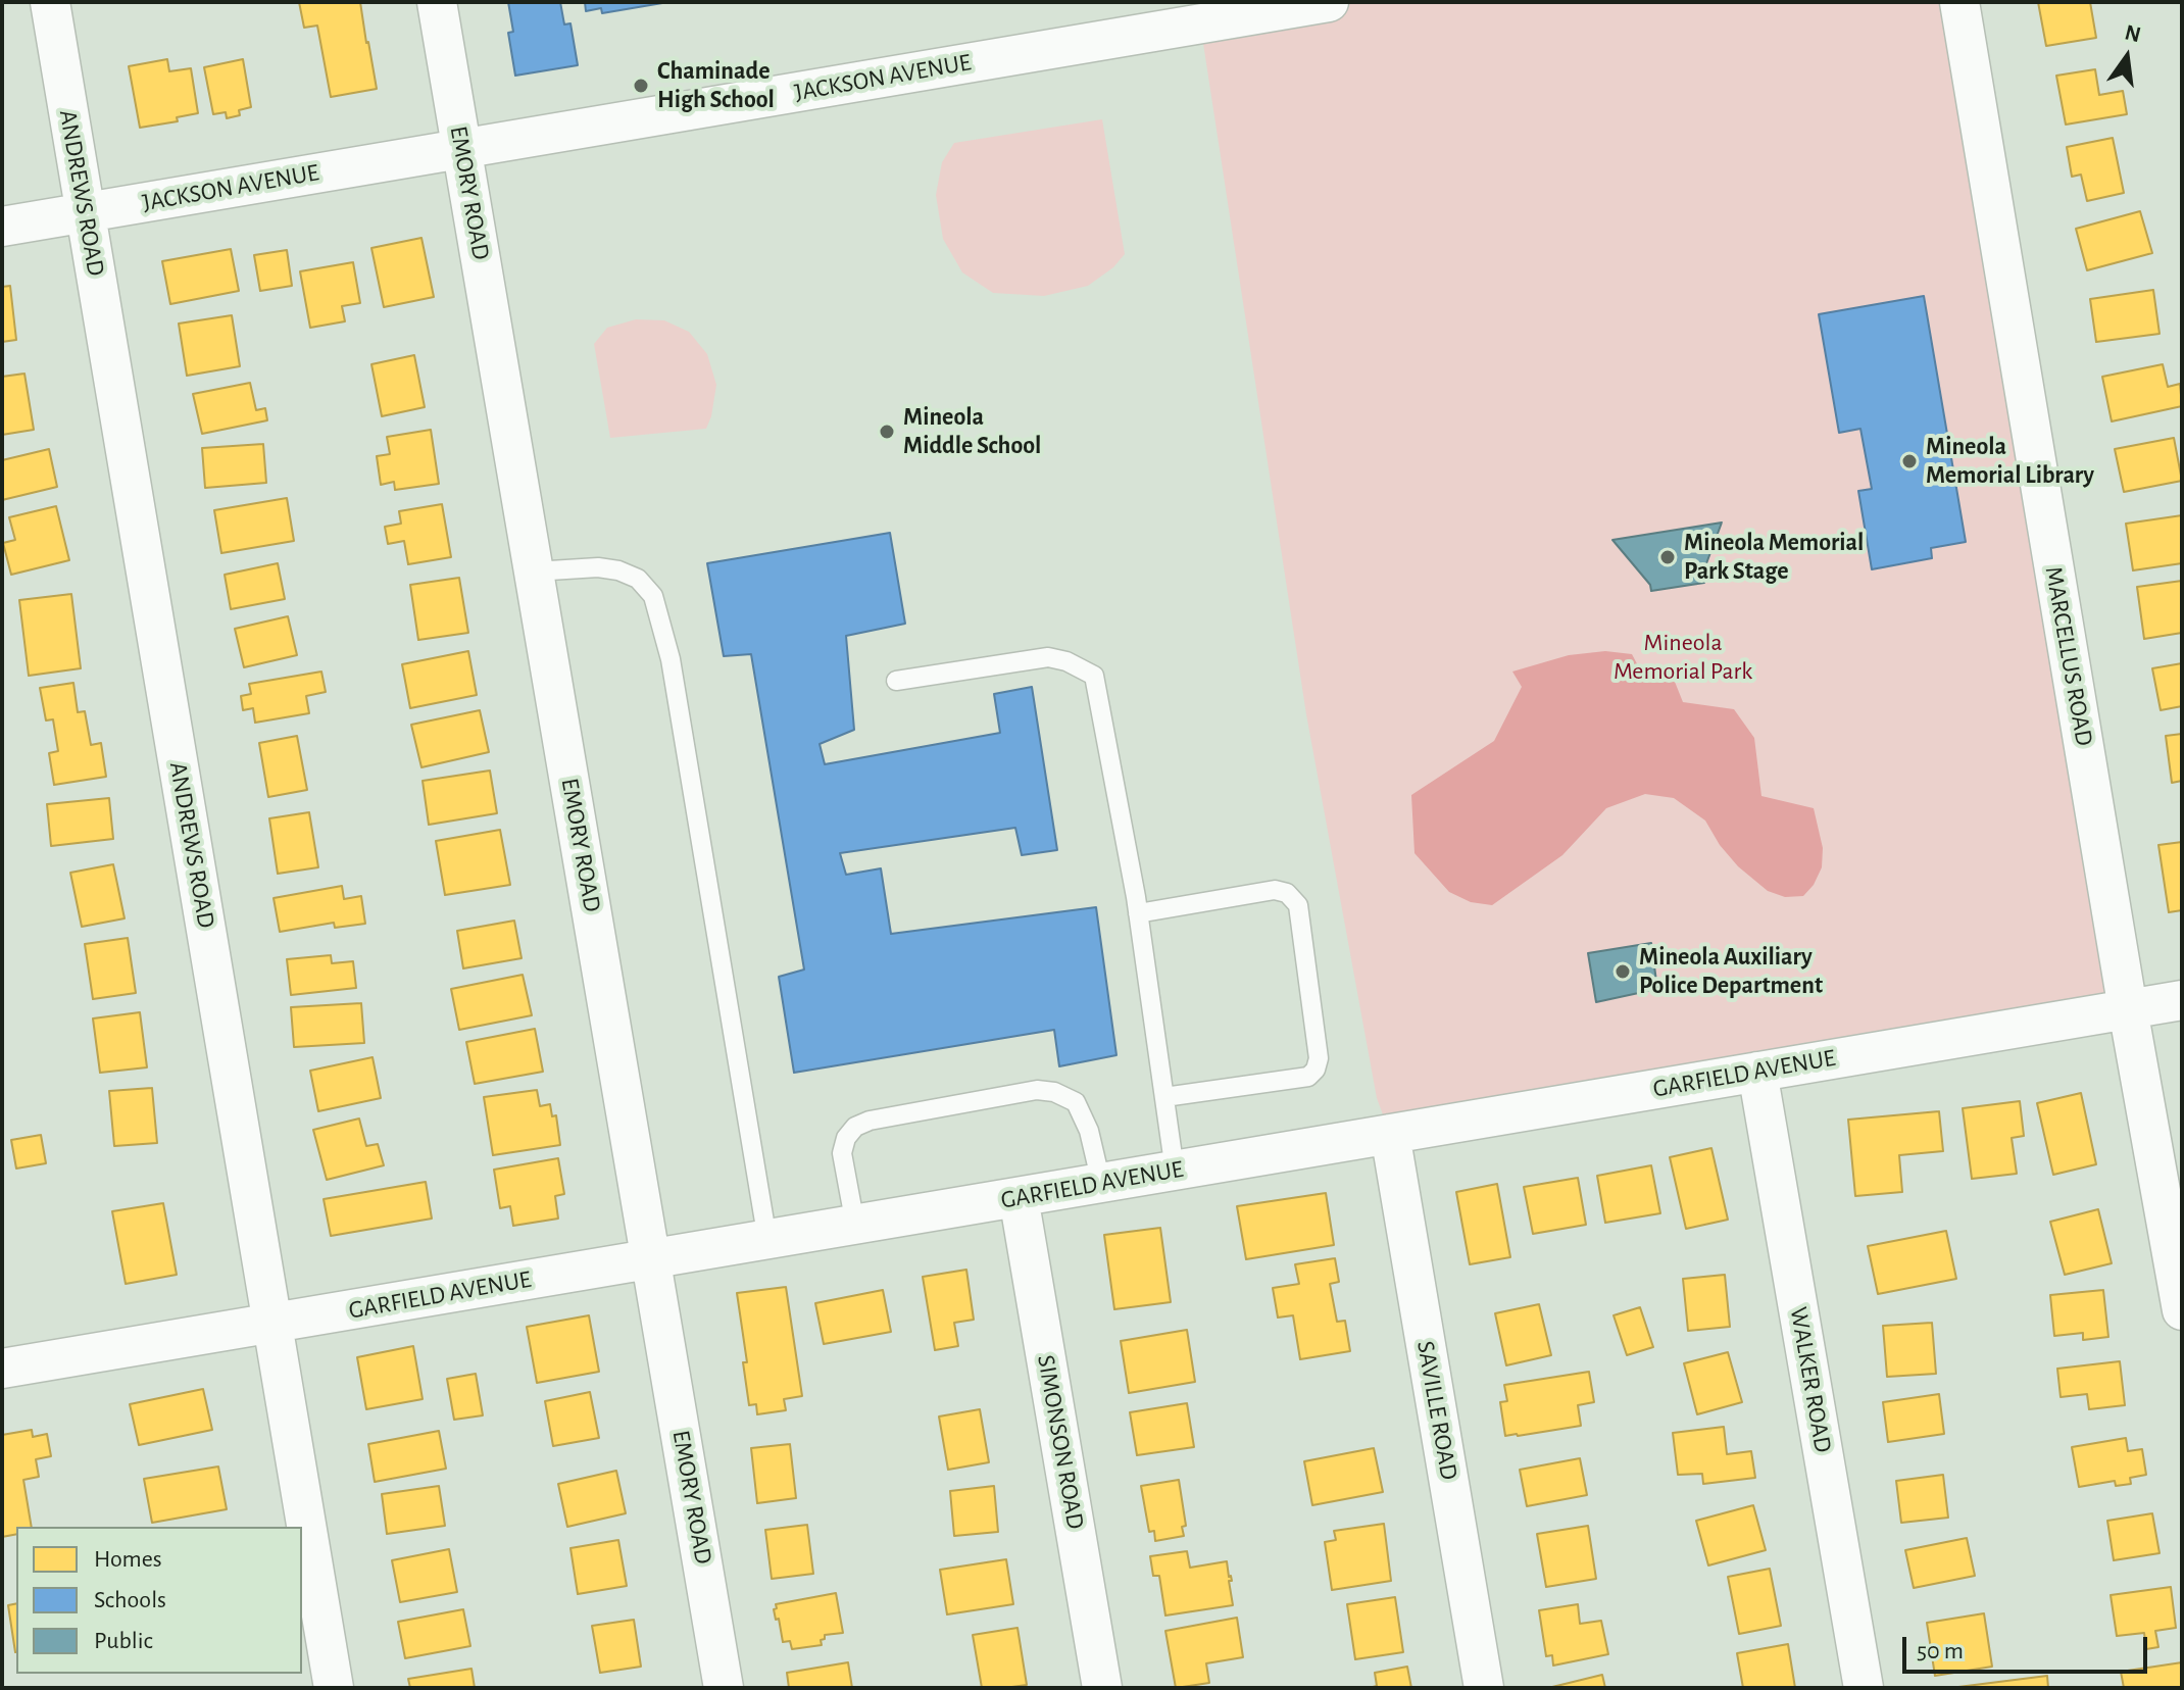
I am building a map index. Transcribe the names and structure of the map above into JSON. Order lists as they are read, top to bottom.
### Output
{
  "streets": {
    "street": [
      "JACKSON AVENUE",
      "ANDREWS ROAD",
      "EMORY ROAD",
      "MARCELLUS ROAD",
      "GARFIELD AVENUE",
      "WALKER ROAD",
      "SAVILLE ROAD",
      "SIMONSON ROAD"
    ]
  },
  "crossings": [
    ["JACKSON AVENUE", "ANDREWS ROAD"],
    ["JACKSON AVENUE", "EMORY ROAD"],
    ["ANDREWS ROAD", "GARFIELD AVENUE"],
    ["EMORY ROAD", "GARFIELD AVENUE"],
    ["MARCELLUS ROAD", "GARFIELD AVENUE"],
    ["GARFIELD AVENUE", "WALKER ROAD"],
    ["GARFIELD AVENUE", "SAVILLE ROAD"],
    ["GARFIELD AVENUE", "SIMONSON ROAD"]
  ],
  "parks": ["Mineola Memorial Park"],
  "places": [
    "Chaminade High School",
    "Mineola Middle School",
    "Mineola Memorial Library",
    "Mineola Memorial Park Stage",
    "Mineola Auxiliary Police Department"
  ],
  "legend": ["Homes", "Schools", "Public"],
  "scale_bar": "50 m",
  "north": "top"
}
